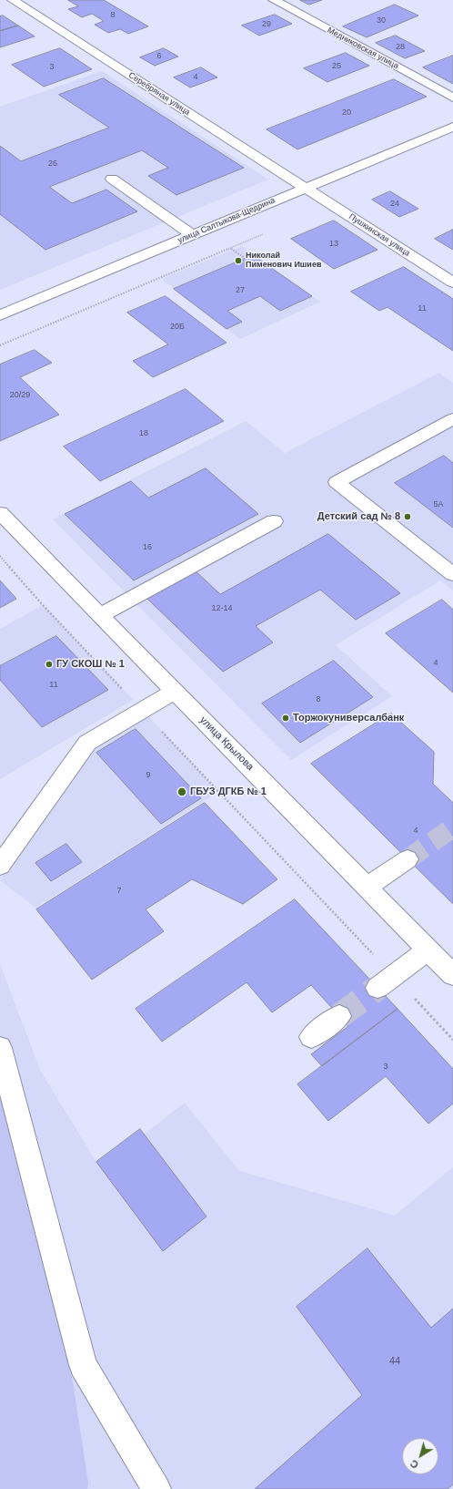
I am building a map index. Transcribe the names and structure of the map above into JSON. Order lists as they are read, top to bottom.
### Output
{
  "streets": {
    "street": [
      "Медниковская улица",
      "Серебряная улица",
      "улица Салтыкова-Щедрина",
      "Пушкинская улица",
      "улица Крылова"
    ]
  },
  "crossings": [
    ["Серебряная улица", "улица Салтыкова-Щедрина"],
    ["Серебряная улица", "Пушкинская улица"],
    ["улица Салтыкова-Щедрина", "Пушкинская улица"]
  ],
  "places": [
    "Николай Пименович Ишиев",
    "Детский сад № 8",
    "ГУ СКОШ № 1",
    "Торжокуниверсалбанк",
    "ГБУЗ ДГКБ № 1"
  ],
  "house_numbers": [
    "8",
    "30",
    "29",
    "28",
    "6",
    "25",
    "3",
    "4",
    "20",
    "26",
    "24",
    "13",
    "27",
    "11",
    "20Б",
    "20/29",
    "18",
    "5А",
    "16",
    "12-14",
    "4",
    "11",
    "8",
    "9",
    "4",
    "7",
    "3",
    "44"
  ],
  "north": "bottom left"
}
